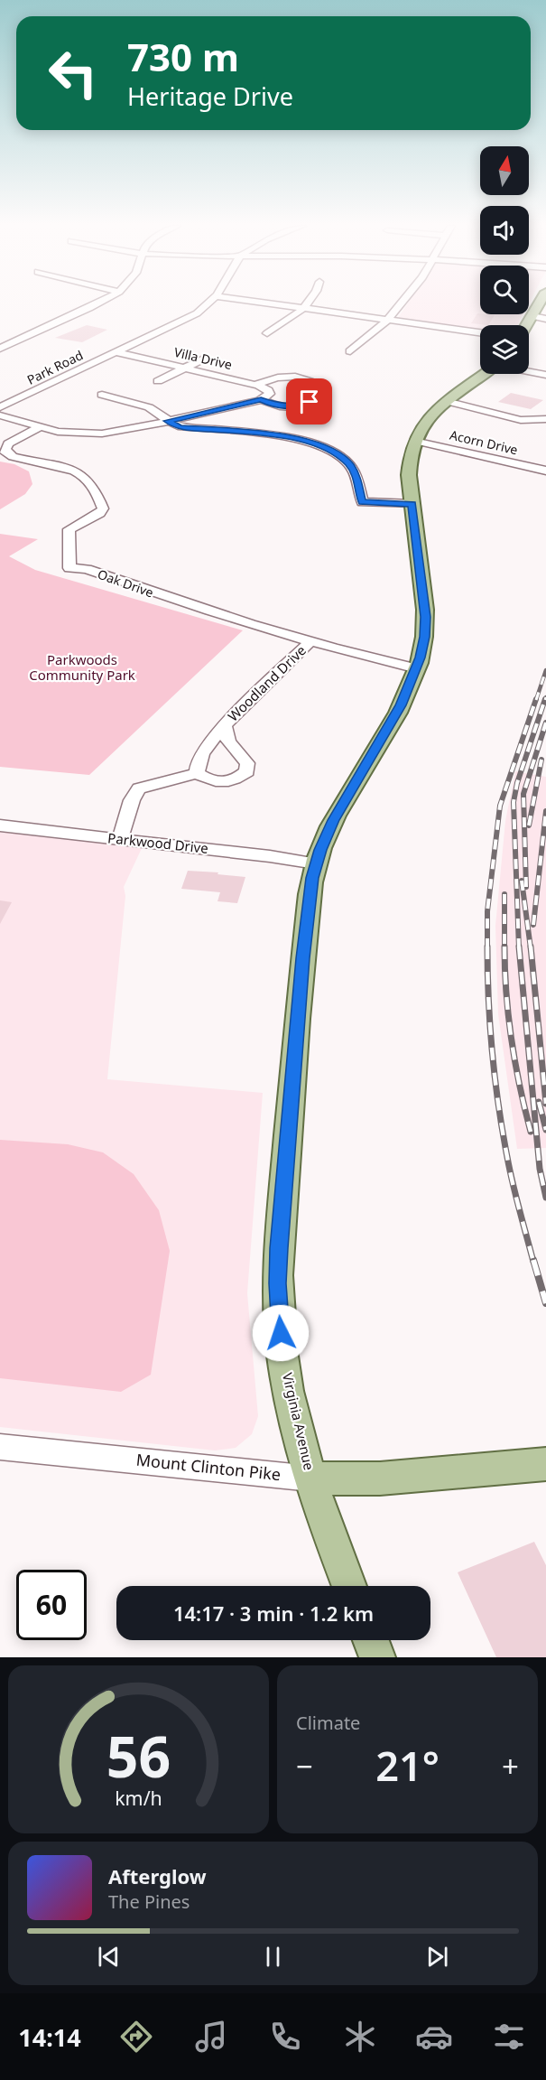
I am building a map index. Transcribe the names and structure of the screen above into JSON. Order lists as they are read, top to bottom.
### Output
{
  "streets": {
    "main road": ["Virginia Avenue", "Mount Clinton Pike"],
    "street": [
      "Villa Drive",
      "Park Road",
      "Acorn Drive",
      "Oak Drive",
      "Woodland Drive",
      "Parkwood Drive"
    ]
  },
  "crossings": [
    ["Villa Drive", "Park Road"],
    ["Acorn Drive", "Virginia Avenue"],
    ["Oak Drive", "Woodland Drive"],
    ["Oak Drive", "Virginia Avenue"],
    ["Parkwood Drive", "Virginia Avenue"],
    ["Virginia Avenue", "Mount Clinton Pike"]
  ],
  "parks": ["Parkwoods Community Park"],
  "north": "top",
  "page": {
    "turn": ["730 m", "Heritage Drive"],
    "limit": "60",
    "trip": "14:17 · 3 min · 1.2 km",
    "tile": "Climate",
    "heat": ["−", "21°", "+"],
    "song": ["Afterglow", "The Pines"],
    "tabs": "14:14",
    "gauge": ["56", "km/h"]
  }
}
